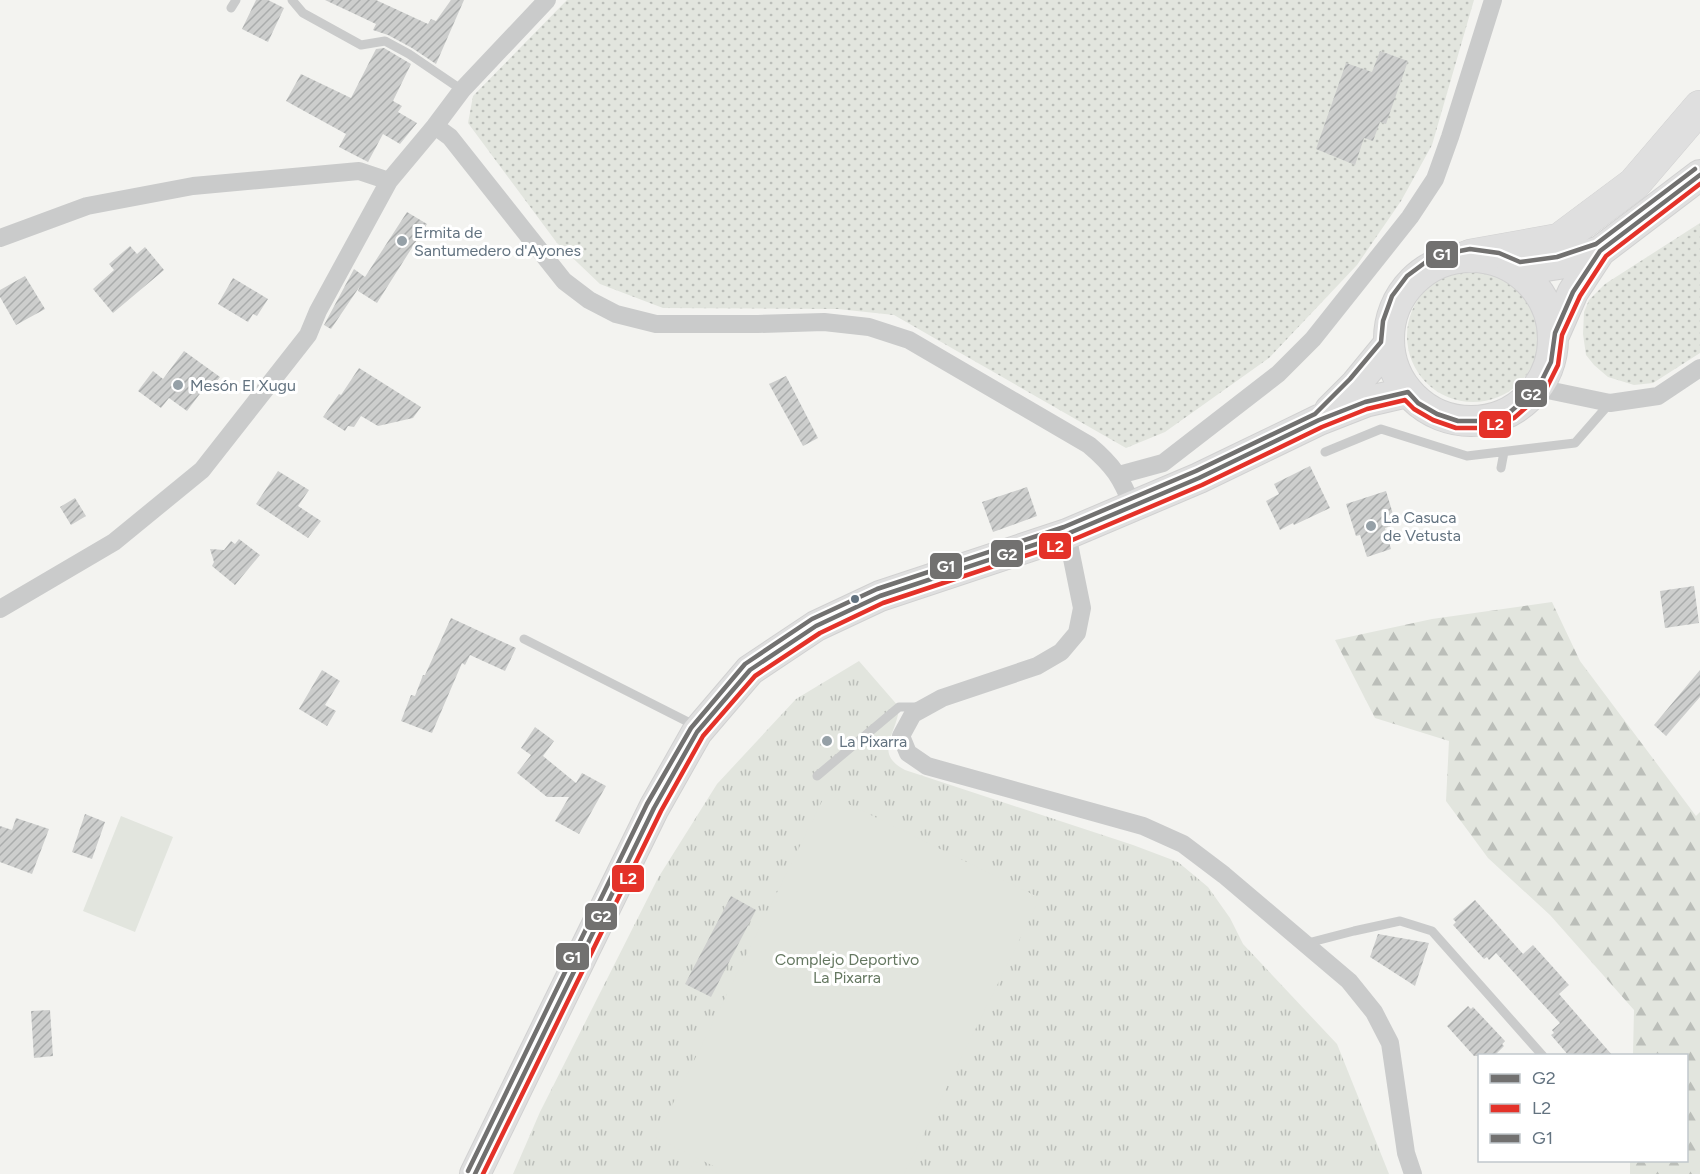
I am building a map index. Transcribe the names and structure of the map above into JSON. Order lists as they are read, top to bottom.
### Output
{
  "parks": ["Complejo Deportivo La Pixarra"],
  "places": [
    "Ermita de Santumedero d'Ayones",
    "Mesón El Xugu",
    "La Casuca de Vetusta",
    "La Pixarra"
  ],
  "lines": ["transit line G1", "transit line G2", "transit line L2"],
  "legend": ["G2", "L2", "G1"]
}
